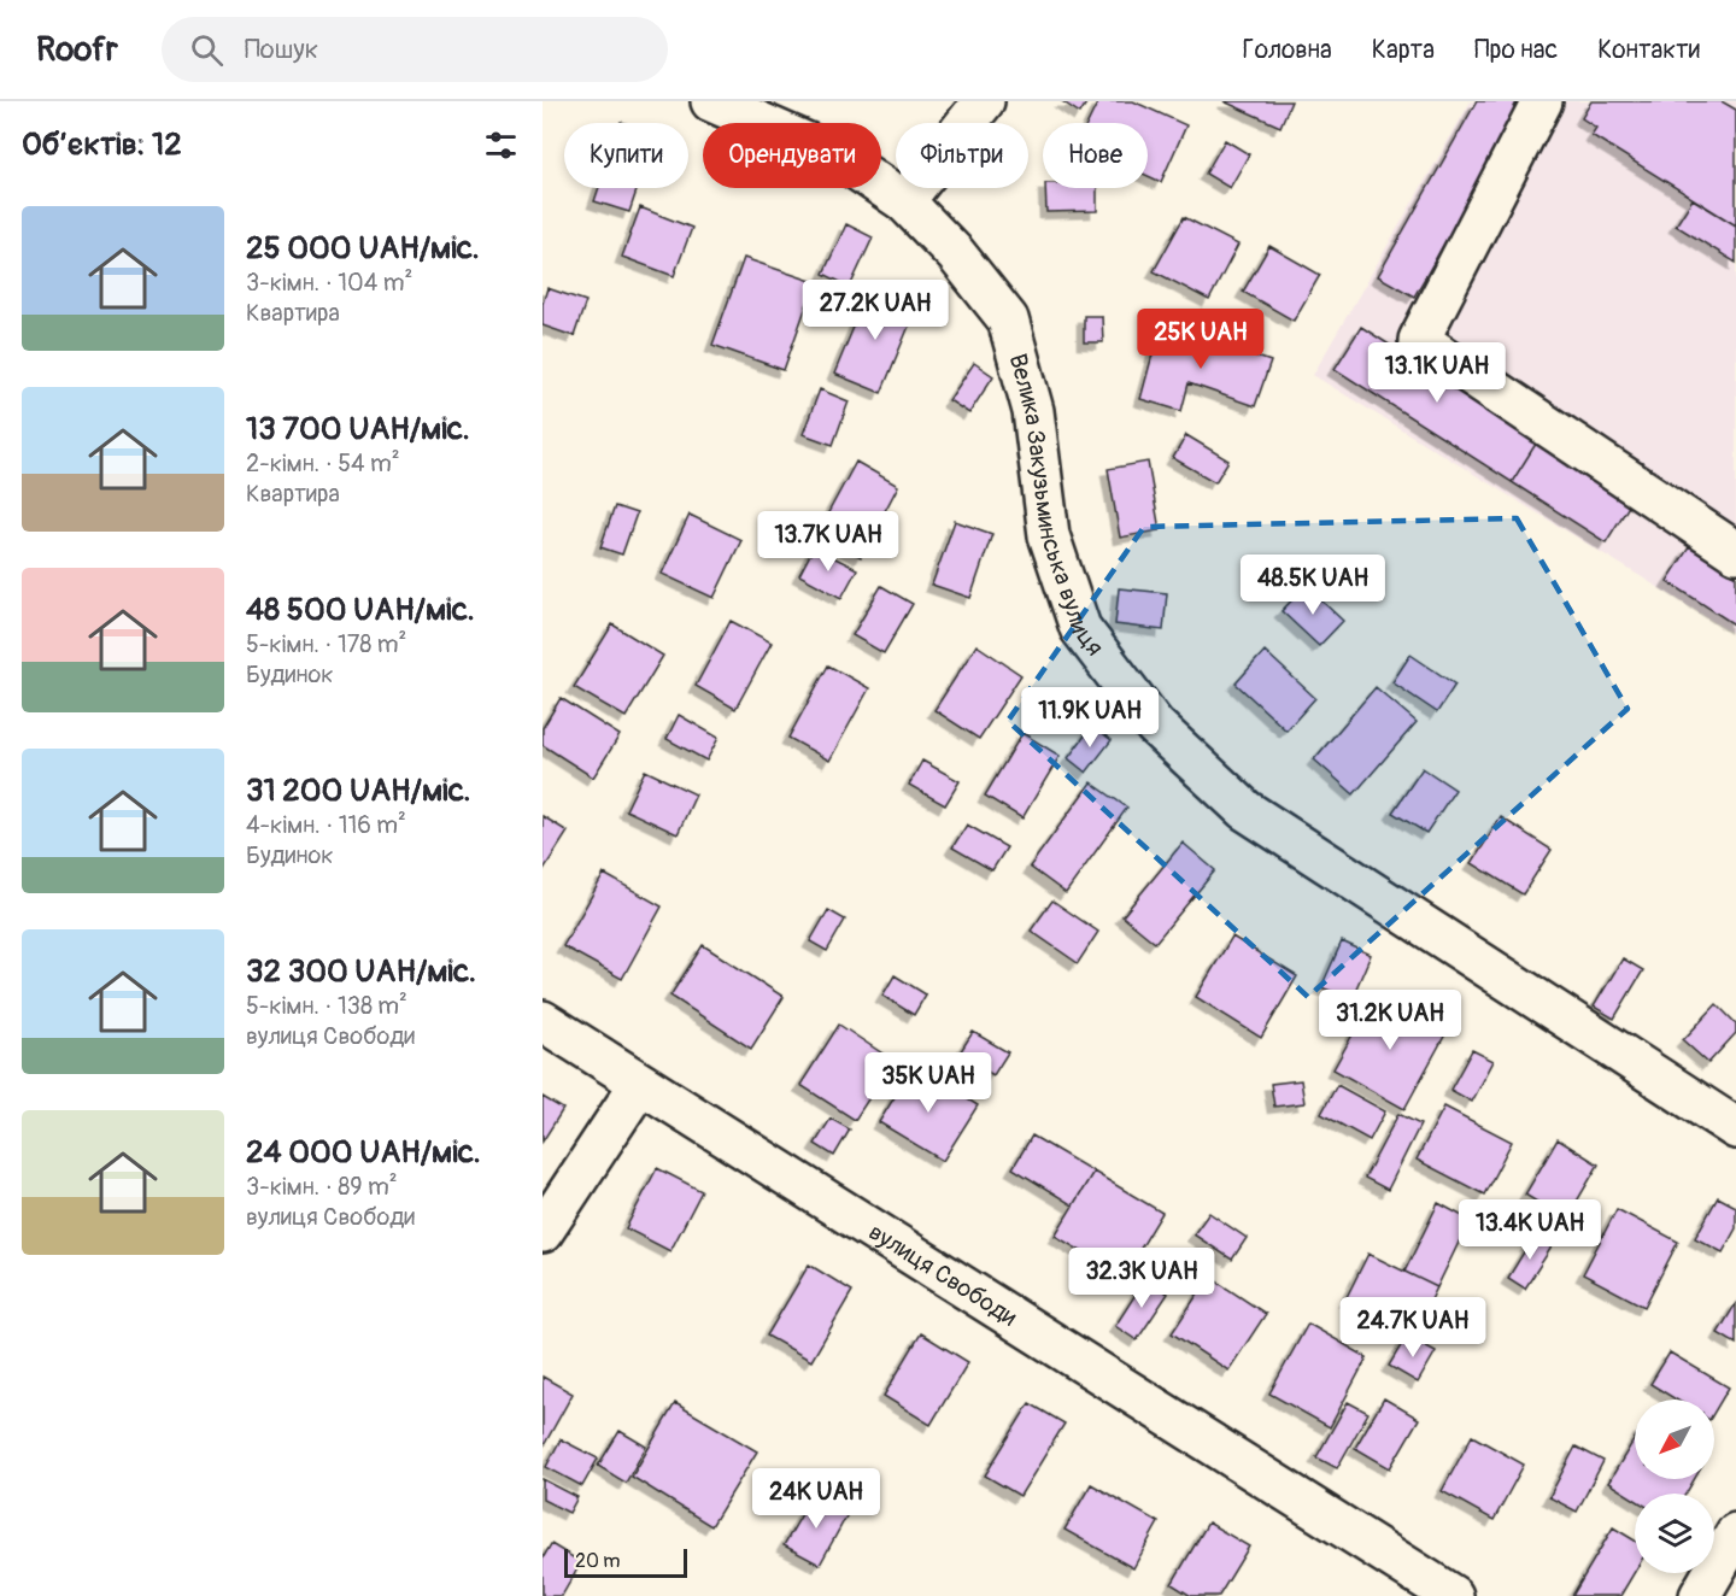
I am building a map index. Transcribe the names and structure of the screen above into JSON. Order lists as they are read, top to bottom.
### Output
{
  "streets": {
    "street": ["Велика Закузьминська вулиця", "вулиця Свободи"]
  },
  "scale_bar": "20 m",
  "north": "bottom left",
  "page": {
    "header": "Roofr",
    "search": "Пошук",
    "nav": [
      "Головна",
      "Карта",
      "Про нас",
      "Контакти"
    ],
    "heading": "Об’єктів: 12",
    "chip": [
      "Купити",
      "Орендувати",
      "Фільтри",
      "Нове"
    ],
    "list": [
      {
        "name": "25 000 UAH/міс.",
        "note": "3-кімн. · 104 m² · Квартира"
      },
      {
        "name": "13 700 UAH/міс.",
        "note": "2-кімн. · 54 m² · Квартира"
      },
      {
        "name": "48 500 UAH/міс.",
        "note": "5-кімн. · 178 m² · Будинок"
      },
      {
        "name": "31 200 UAH/міс.",
        "note": "4-кімн. · 116 m² · Будинок"
      },
      {
        "name": "32 300 UAH/міс.",
        "note": "5-кімн. · 138 m² · вулиця Свободи"
      },
      {
        "name": "24 000 UAH/міс.",
        "note": "3-кімн. · 89 m² · вулиця Свободи"
      }
    ],
    "price": [
      "27.2K UAH",
      "25K UAH",
      "13.1K UAH",
      "13.7K UAH",
      "48.5K UAH",
      "11.9K UAH",
      "31.2K UAH",
      "35K UAH",
      "13.4K UAH",
      "32.3K UAH",
      "24.7K UAH",
      "24K UAH"
    ],
    "scale": "20 m"
  }
}
